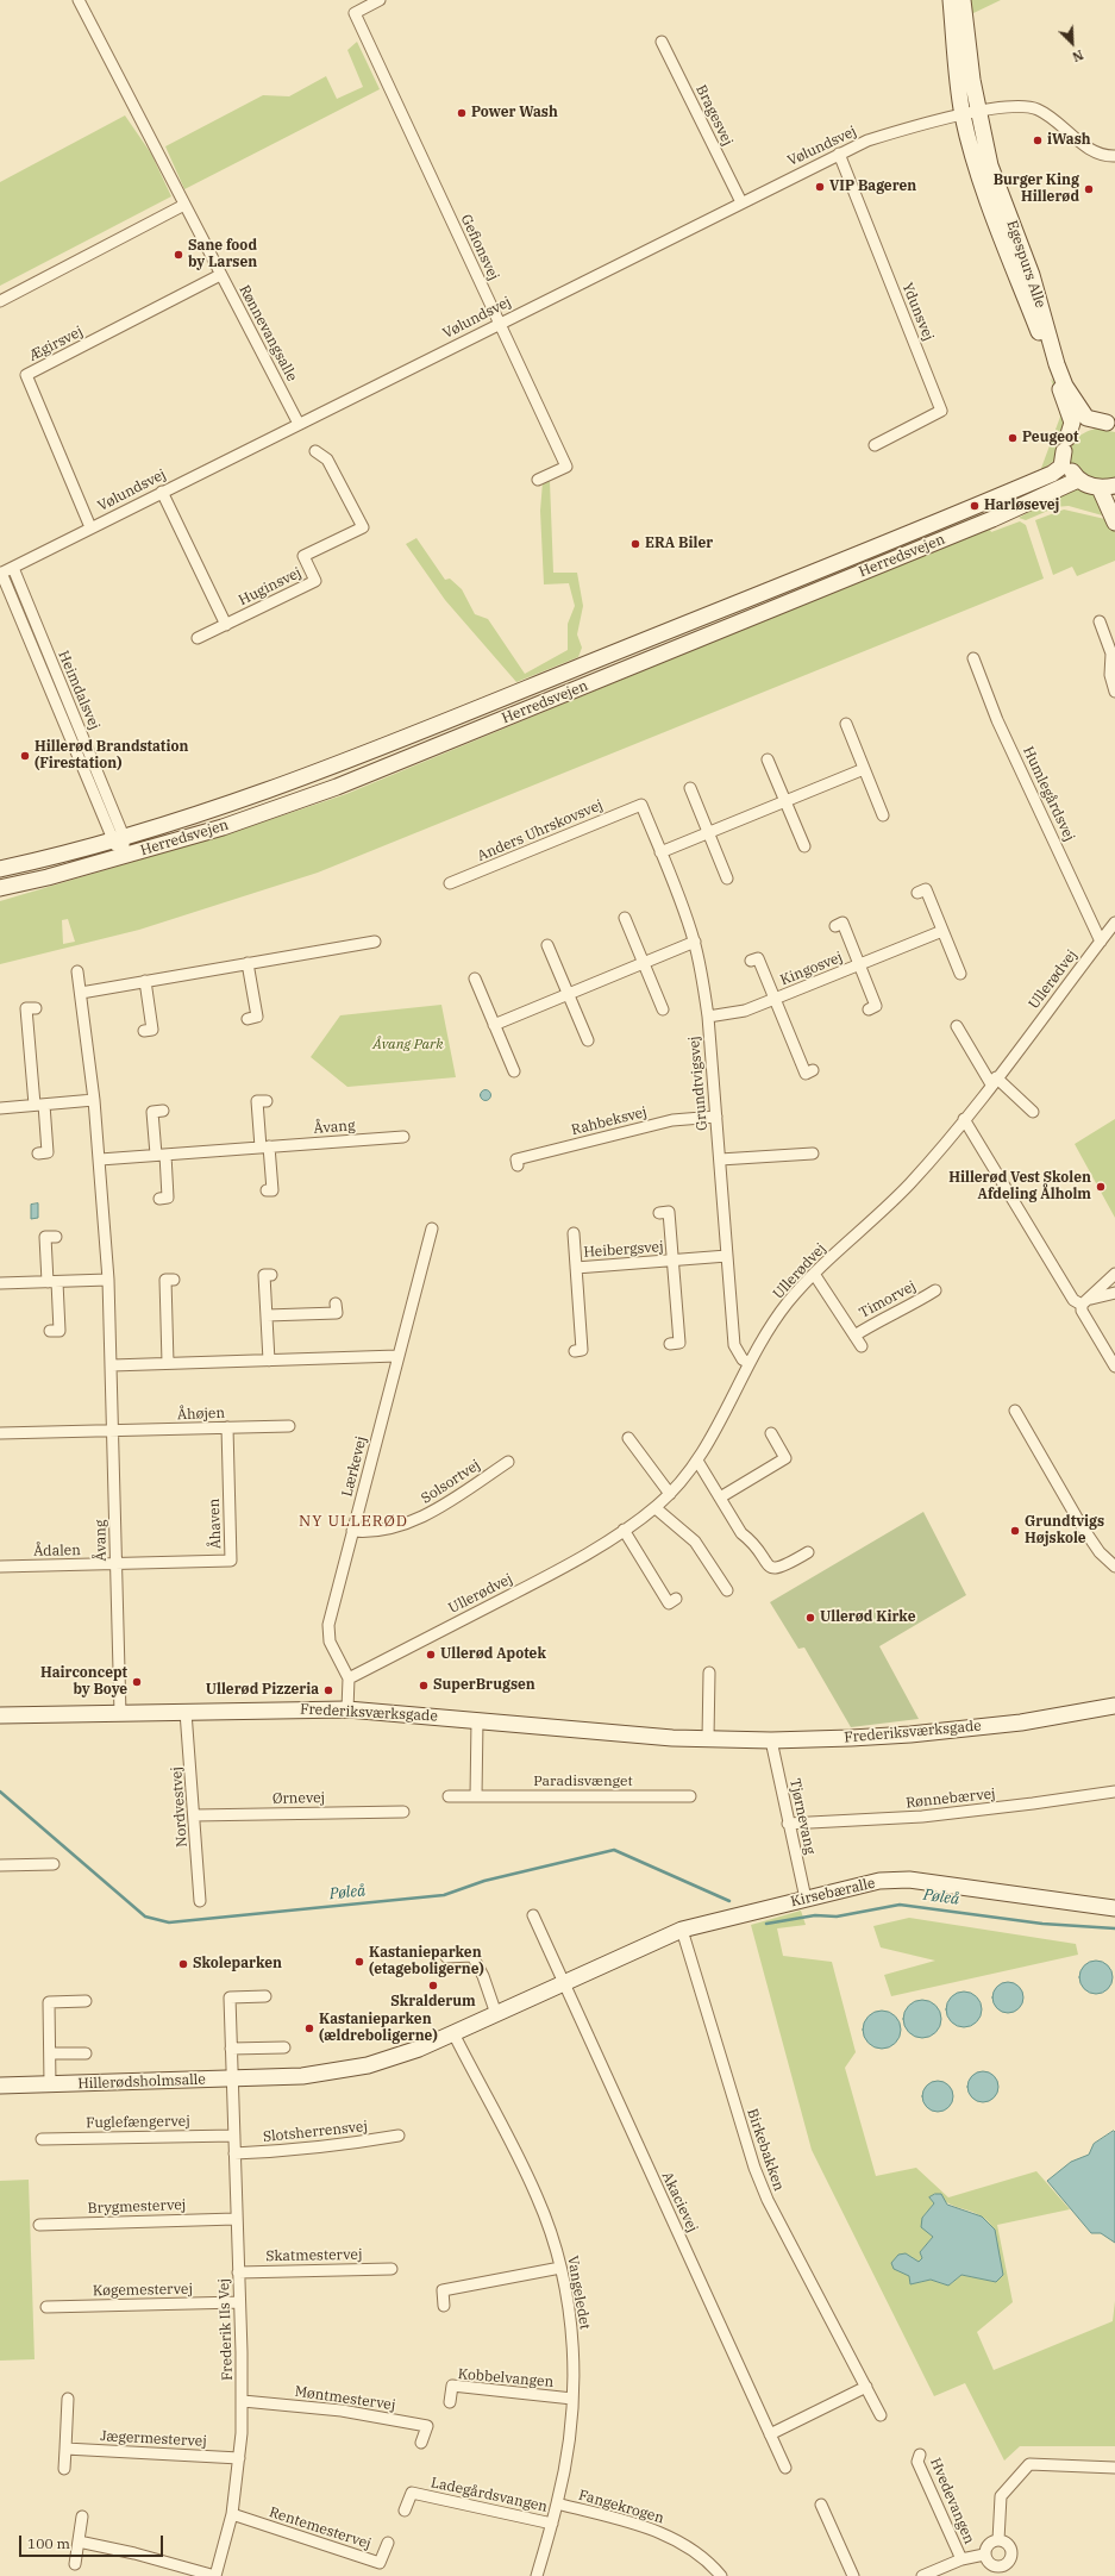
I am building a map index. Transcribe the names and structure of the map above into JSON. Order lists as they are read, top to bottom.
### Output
{
  "streets": {
    "street": [
      "Bragesvej",
      "Vølundsvej",
      "Gefionsvej",
      "Egespurs Alle",
      "Ydunsvej",
      "Rønnevangsalle",
      "Ægirsvej",
      "Herredsvejen",
      "Huginsvej",
      "Heimdalsvej",
      "Humlegårdsvej",
      "Anders Uhrskovsvej",
      "Kingosvej",
      "Ullerødvej",
      "Grundtvigsvej",
      "Rahbeksvej",
      "Åvang",
      "Heibergsvej",
      "Timorvej",
      "Åhøjen",
      "Lærkevej",
      "Solsortvej",
      "Åhaven",
      "Ådalen",
      "Frederiksværksgade",
      "Paradisvænget",
      "Ørnevej",
      "Rønnebærvej",
      "Nordvestvej",
      "Tjørnevang",
      "Kirsebæralle",
      "Hillerødsholmsalle",
      "Fuglefængervej",
      "Slotsherrensvej",
      "Birkebakken",
      "Akacievej",
      "Brygmestervej",
      "Skatmestervej",
      "Køgemestervej",
      "Vangeledet",
      "Frederik IIs Vej",
      "Kobbelvangen",
      "Møntmestervej",
      "Jægermestervej",
      "Ladegårdsvangen",
      "Hvedevangen",
      "Fangekrogen",
      "Rentemestervej"
    ]
  },
  "crossings": [
    ["Bragesvej", "Vølundsvej"],
    ["Vølundsvej", "Gefionsvej"],
    ["Vølundsvej", "Egespurs Alle"],
    ["Vølundsvej", "Ydunsvej"],
    ["Vølundsvej", "Rønnevangsalle"],
    ["Vølundsvej", "Ægirsvej"],
    ["Vølundsvej", "Heimdalsvej"],
    ["Egespurs Alle", "Herredsvejen"],
    ["Rønnevangsalle", "Ægirsvej"],
    ["Herredsvejen", "Heimdalsvej"],
    ["Humlegårdsvej", "Ullerødvej"],
    ["Anders Uhrskovsvej", "Grundtvigsvej"],
    ["Kingosvej", "Grundtvigsvej"],
    ["Ullerødvej", "Grundtvigsvej"],
    ["Ullerødvej", "Timorvej"],
    ["Ullerødvej", "Lærkevej"],
    ["Grundtvigsvej", "Rahbeksvej"],
    ["Grundtvigsvej", "Heibergsvej"],
    ["Åvang", "Åhøjen"],
    ["Åvang", "Åhaven"],
    ["Åvang", "Ådalen"],
    ["Åvang", "Frederiksværksgade"],
    ["Åhøjen", "Åhaven"],
    ["Lærkevej", "Solsortvej"],
    ["Lærkevej", "Frederiksværksgade"],
    ["Åhaven", "Ådalen"],
    ["Frederiksværksgade", "Nordvestvej"],
    ["Frederiksværksgade", "Tjørnevang"],
    ["Ørnevej", "Nordvestvej"],
    ["Rønnebærvej", "Tjørnevang"],
    ["Tjørnevang", "Kirsebæralle"],
    ["Kirsebæralle", "Hillerødsholmsalle"],
    ["Kirsebæralle", "Birkebakken"],
    ["Kirsebæralle", "Akacievej"],
    ["Kirsebæralle", "Vangeledet"],
    ["Hillerødsholmsalle", "Frederik IIs Vej"],
    ["Fuglefængervej", "Frederik IIs Vej"],
    ["Slotsherrensvej", "Frederik IIs Vej"],
    ["Brygmestervej", "Frederik IIs Vej"],
    ["Skatmestervej", "Frederik IIs Vej"],
    ["Køgemestervej", "Frederik IIs Vej"],
    ["Vangeledet", "Kobbelvangen"],
    ["Vangeledet", "Ladegårdsvangen"],
    ["Vangeledet", "Fangekrogen"],
    ["Frederik IIs Vej", "Møntmestervej"],
    ["Frederik IIs Vej", "Jægermestervej"],
    ["Frederik IIs Vej", "Rentemestervej"]
  ],
  "districts": ["NY ULLERØD"],
  "water": ["Pøleå"],
  "parks": ["Åvang Park"],
  "places": [
    "Power Wash",
    "iWash",
    "VIP Bageren",
    "Burger King Hillerød",
    "Sane food by Larsen",
    "Peugeot",
    "Harløsevej",
    "ERA Biler",
    "Hillerød Brandstation (Firestation)",
    "Hillerød Vest Skolen Afdeling Ålholm",
    "Grundtvigs Højskole",
    "Ullerød Kirke",
    "Ullerød Apotek",
    "Hairconcept by Boye",
    "SuperBrugsen",
    "Ullerød Pizzeria",
    "Kastanieparken (etageboligerne)",
    "Skoleparken",
    "Skralderum",
    "Kastanieparken (ældreboligerne)"
  ],
  "scale_bar": "100 m",
  "north": "bottom right"
}
